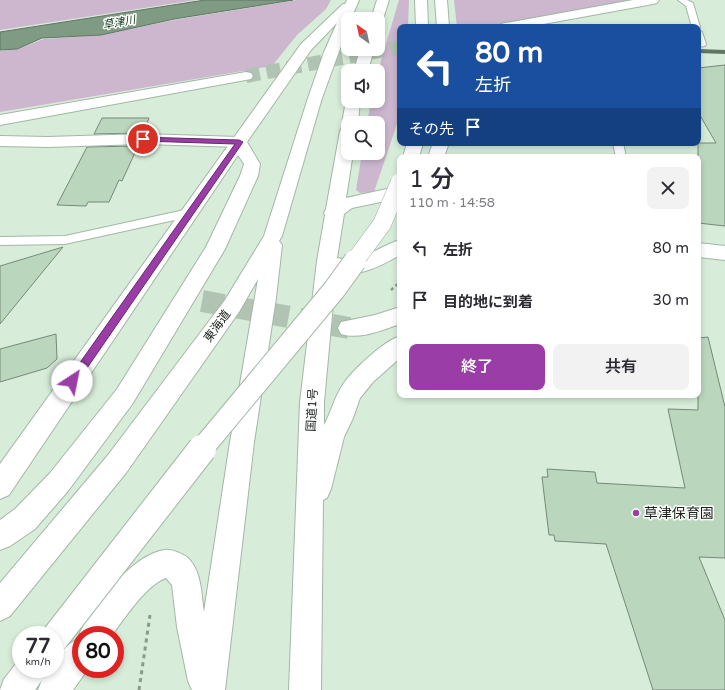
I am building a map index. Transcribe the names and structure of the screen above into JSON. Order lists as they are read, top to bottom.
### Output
{
  "streets": {
    "main road": ["東海道", "国道1号"]
  },
  "water": ["草津川"],
  "places": ["草津保育園"],
  "north": "top left",
  "page": {
    "turn": ["80 m", "左折"],
    "then": "その先",
    "heading": ["1 分", "110 m · 14:58"],
    "list": [
      {
        "name": "左折",
        "value": "80 m"
      },
      {
        "name": "目的地に到着",
        "value": "30 m"
      }
    ],
    "buttons": ["終了", "共有"],
    "speed": "77 km/h",
    "limit": "80"
  }
}
